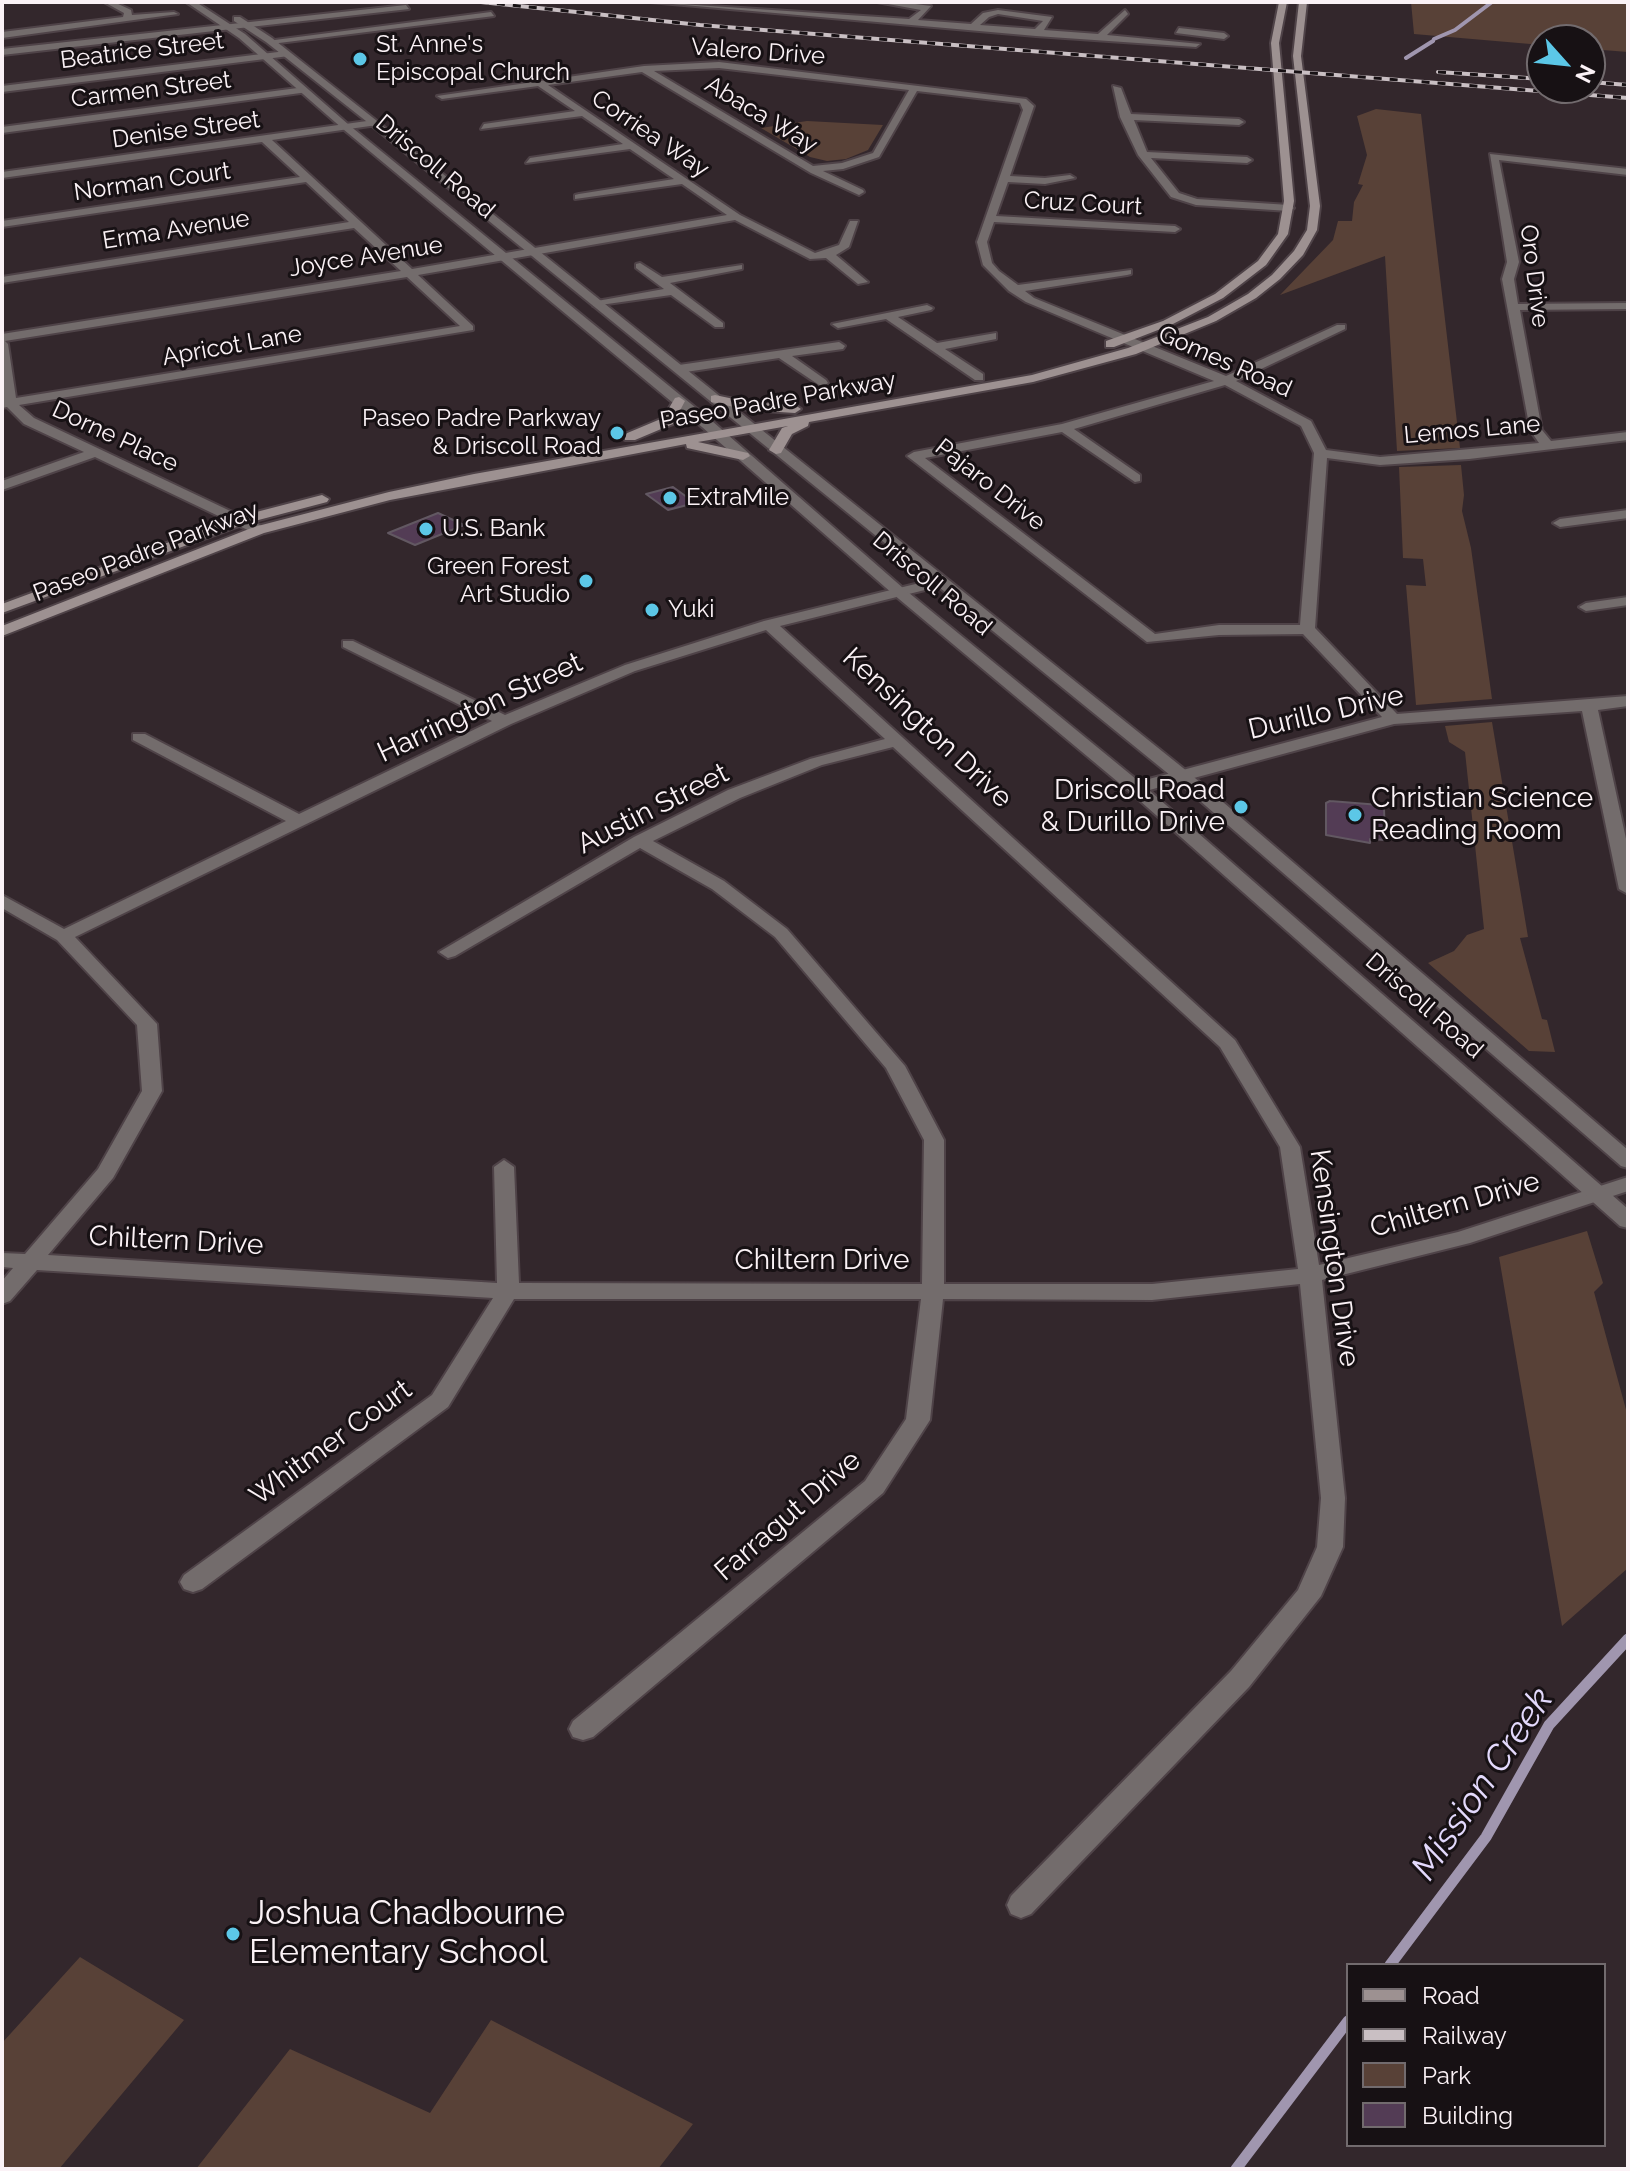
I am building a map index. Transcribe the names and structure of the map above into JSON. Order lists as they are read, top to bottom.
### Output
{
  "streets": {
    "main road": ["Paseo Padre Parkway"],
    "street": [
      "Beatrice Street",
      "Valero Drive",
      "Carmen Street",
      "Abaca Way",
      "Denise Street",
      "Corriea Way",
      "Driscoll Road",
      "Norman Court",
      "Cruz Court",
      "Erma Avenue",
      "Joyce Avenue",
      "Oro Drive",
      "Apricot Lane",
      "Gomes Road",
      "Lemos Lane",
      "Dorne Place",
      "Pajaro Drive",
      "Harrington Street",
      "Durillo Drive",
      "Kensington Drive",
      "Austin Street",
      "Chiltern Drive",
      "Whitmer Court",
      "Farragut Drive"
    ]
  },
  "crossings": [
    ["Beatrice Street", "Driscoll Road"],
    ["Valero Drive", "Abaca Way"],
    ["Valero Drive", "Corriea Way"],
    ["Valero Drive", "Gomes Road"],
    ["Carmen Street", "Driscoll Road"],
    ["Denise Street", "Driscoll Road"],
    ["Corriea Way", "Joyce Avenue"],
    ["Driscoll Road", "Joyce Avenue"],
    ["Driscoll Road", "Paseo Padre Parkway"],
    ["Driscoll Road", "Harrington Street"],
    ["Driscoll Road", "Durillo Drive"],
    ["Driscoll Road", "Chiltern Drive"],
    ["Cruz Court", "Gomes Road"],
    ["Joyce Avenue", "Apricot Lane"],
    ["Oro Drive", "Lemos Lane"],
    ["Apricot Lane", "Dorne Place"],
    ["Gomes Road", "Paseo Padre Parkway"],
    ["Gomes Road", "Lemos Lane"],
    ["Gomes Road", "Pajaro Drive"],
    ["Paseo Padre Parkway", "Dorne Place"],
    ["Harrington Street", "Kensington Drive"],
    ["Kensington Drive", "Austin Street"],
    ["Kensington Drive", "Chiltern Drive"],
    ["Austin Street", "Farragut Drive"],
    ["Chiltern Drive", "Whitmer Court"],
    ["Chiltern Drive", "Farragut Drive"]
  ],
  "water": ["Mission Creek"],
  "places": [
    "St. Anne's Episcopal Church",
    "Paseo Padre Parkway & Driscoll Road",
    "ExtraMile",
    "U.S. Bank",
    "Green Forest Art Studio",
    "Yuki",
    "Driscoll Road & Durillo Drive",
    "Christian Science Reading Room",
    "Joshua Chadbourne Elementary School"
  ],
  "legend": [
    "Road",
    "Railway",
    "Park",
    "Building"
  ],
  "north": "bottom right"
}
